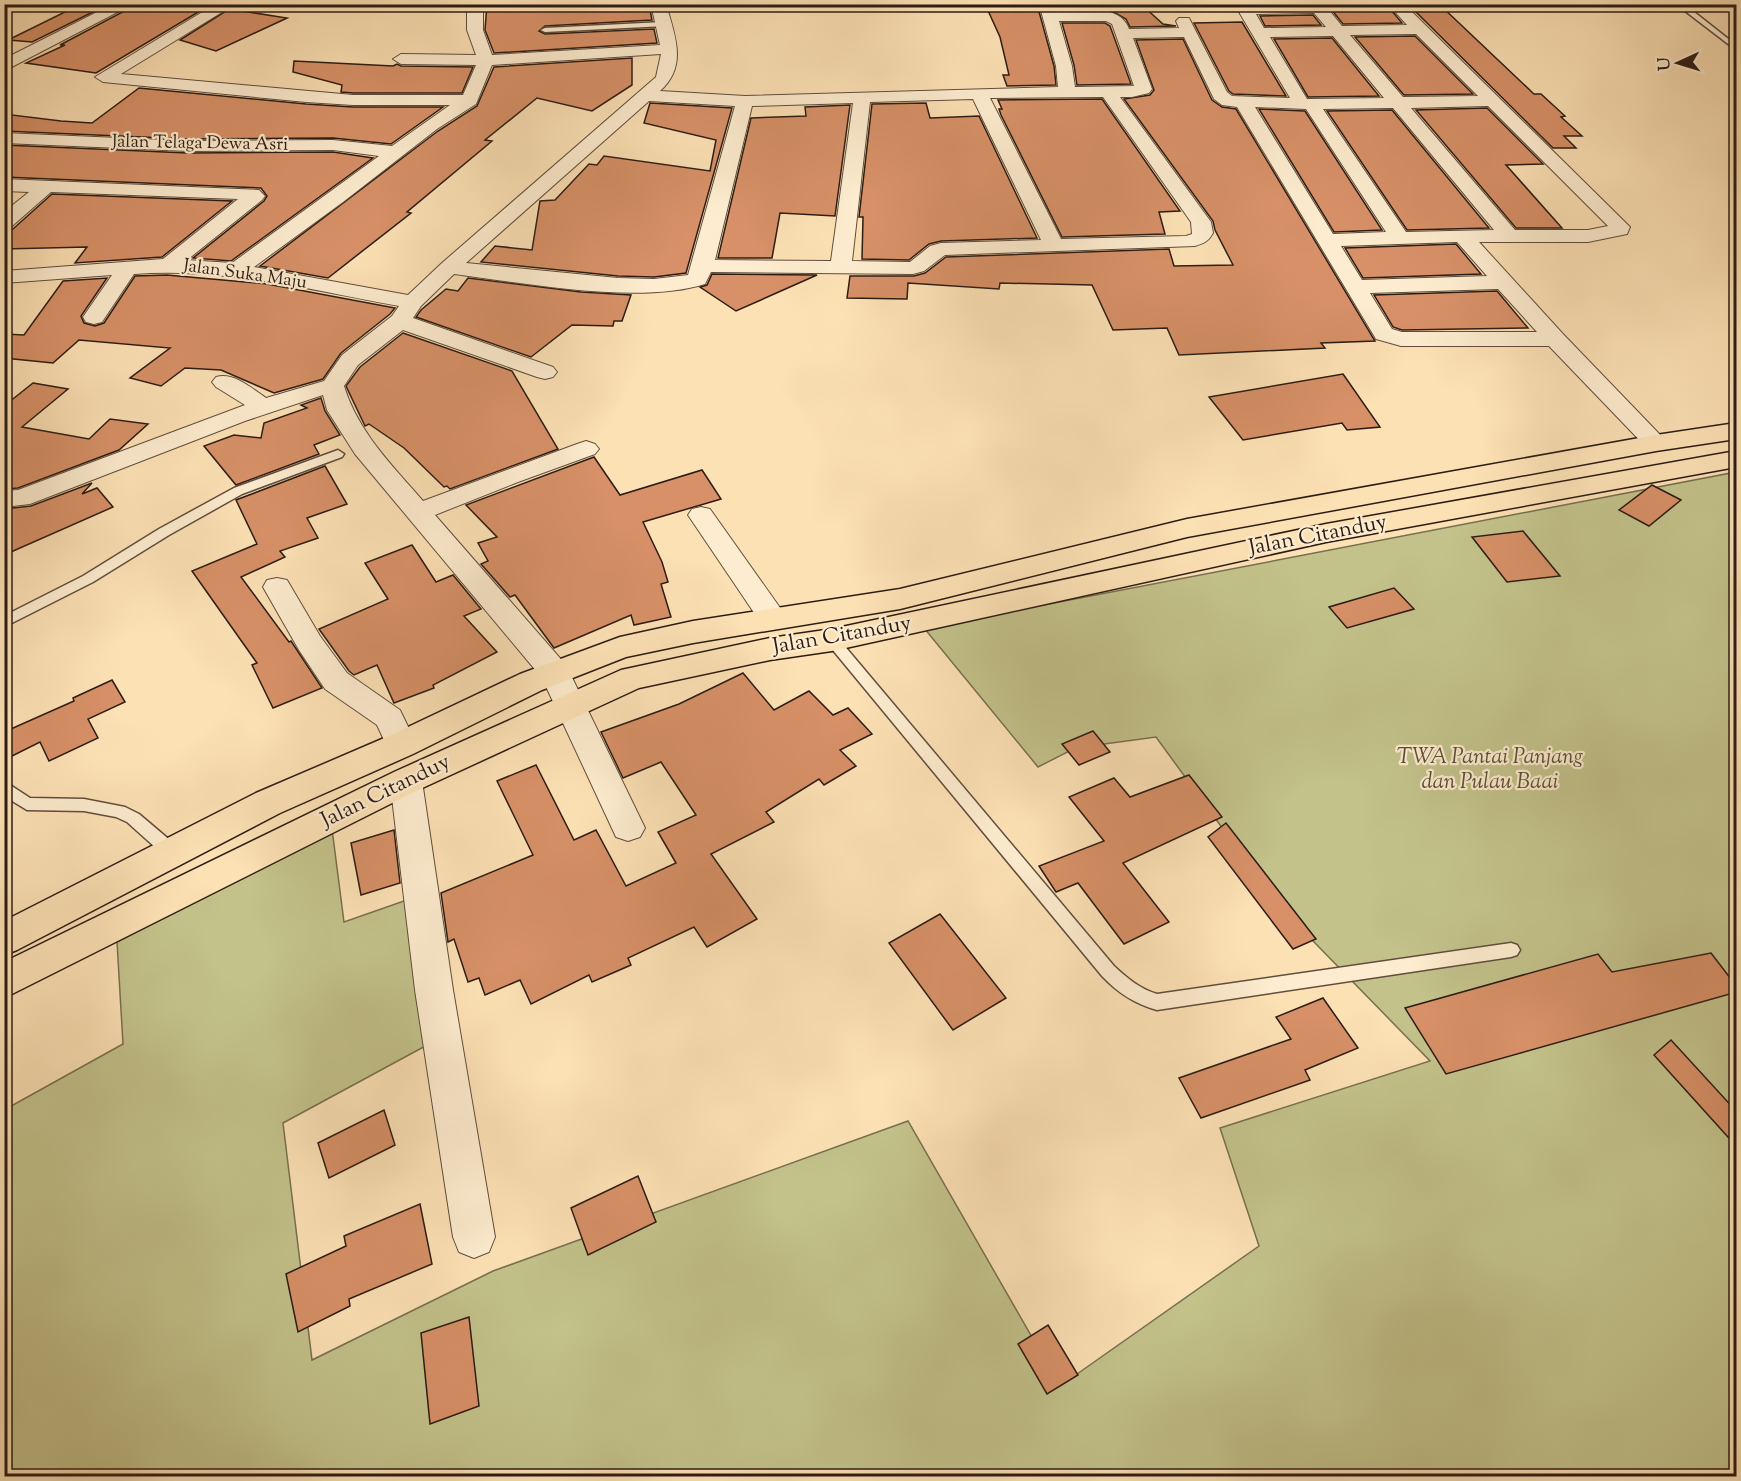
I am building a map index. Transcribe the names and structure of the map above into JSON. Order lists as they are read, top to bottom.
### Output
{
  "streets": {
    "main road": ["Jalan Citanduy"],
    "street": ["Jalan Telaga Dewa Asri", "Jalan Suka Maju"]
  },
  "parks": ["TWA Pantai Panjang dan Pulau Baai"],
  "north": "left"
}
